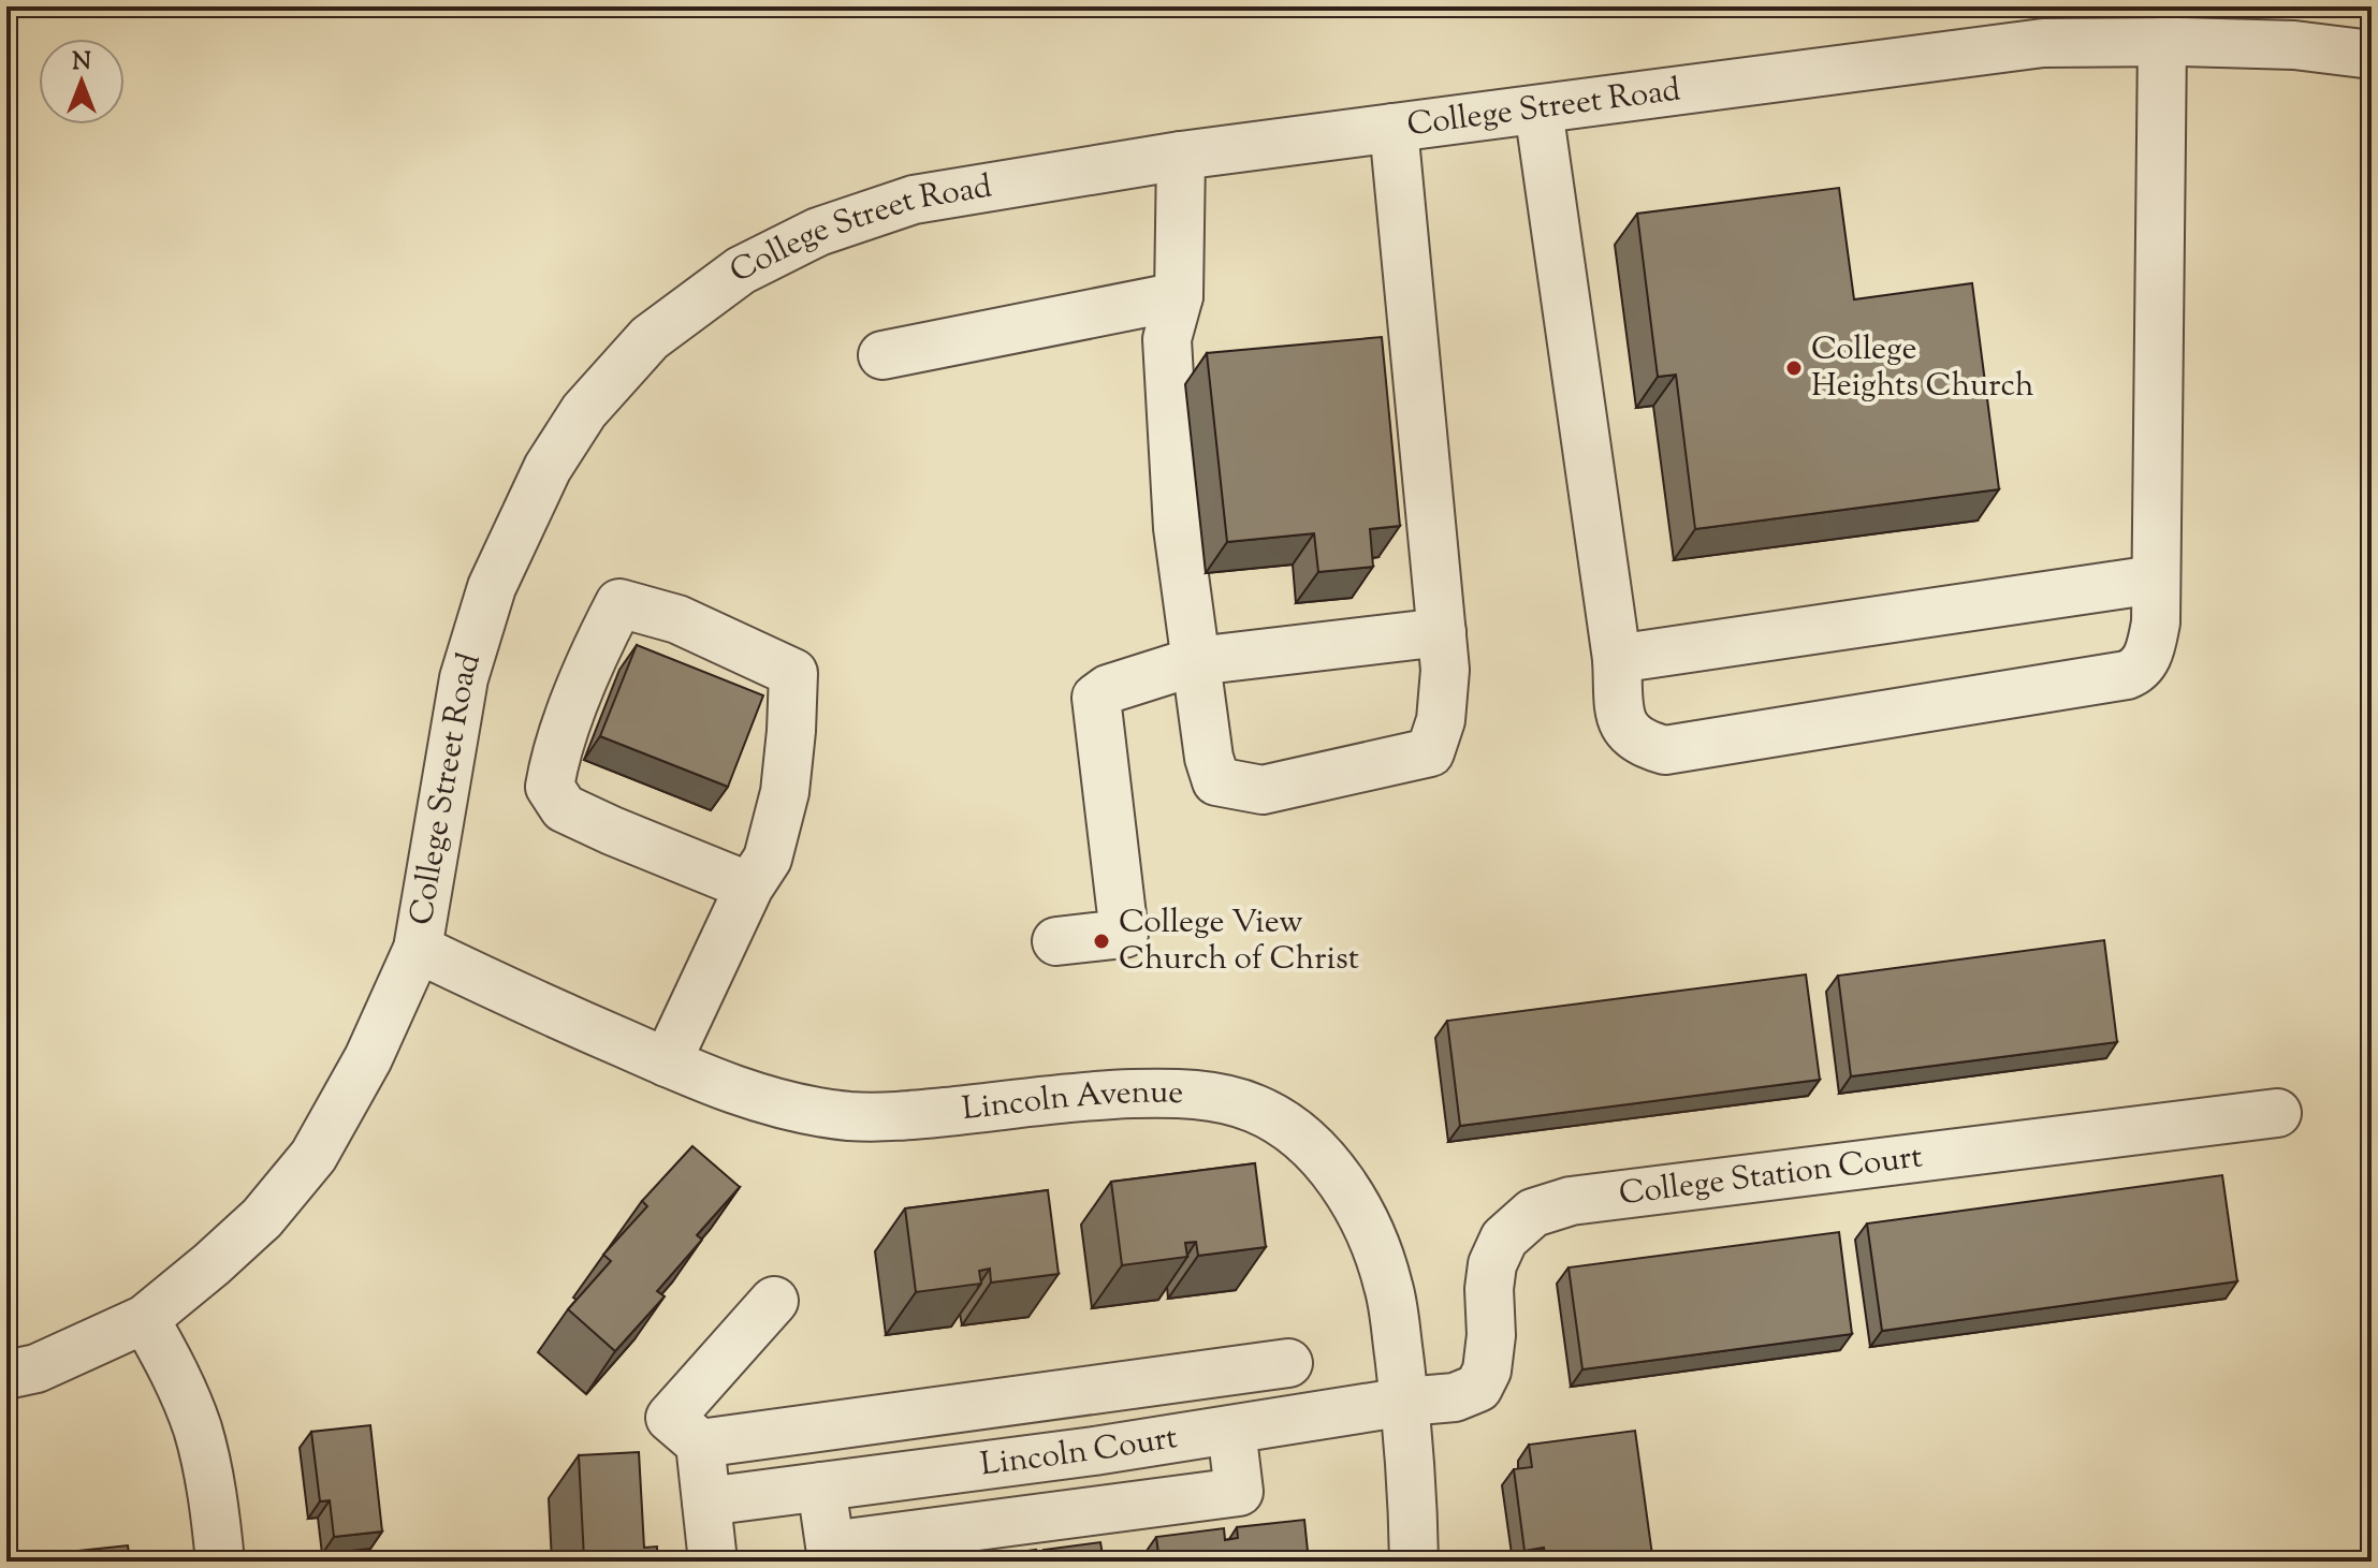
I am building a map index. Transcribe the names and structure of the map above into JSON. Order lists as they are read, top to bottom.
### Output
{
  "streets": {
    "street": [
      "College Street Road",
      "Lincoln Avenue",
      "College Station Court",
      "Lincoln Court"
    ]
  },
  "crossings": [
    ["College Street Road", "Lincoln Avenue"],
    ["Lincoln Avenue", "College Station Court"],
    ["Lincoln Avenue", "Lincoln Court"],
    ["College Station Court", "Lincoln Court"]
  ],
  "places": ["College Heights Church", "College View Church of Christ"],
  "north": "top"
}
